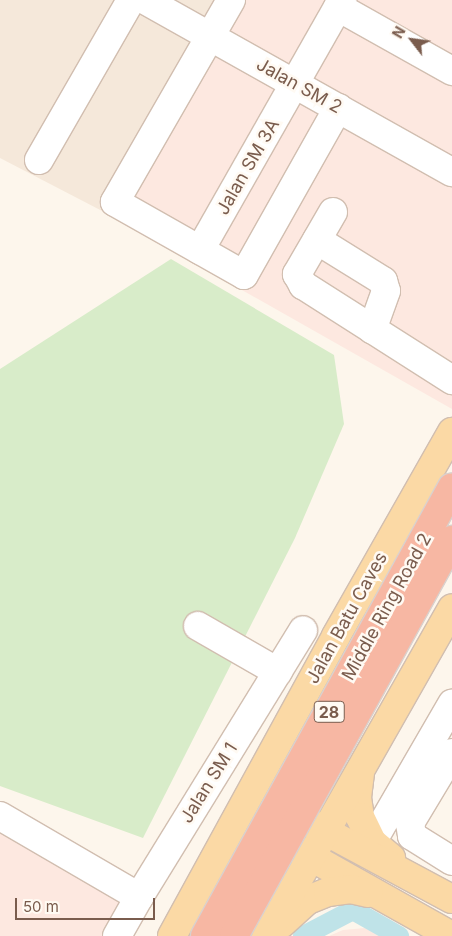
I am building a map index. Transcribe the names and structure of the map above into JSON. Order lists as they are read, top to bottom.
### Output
{
  "streets": {
    "highway": ["Middle Ring Road 2", "28"],
    "main road": ["Jalan Batu Caves"],
    "street": ["Jalan SM 2", "Jalan SM 3A", "Jalan SM 1"]
  },
  "crossings": [
    ["Jalan SM 2", "Jalan SM 3A"]
  ],
  "scale_bar": "50 m",
  "north": "top left"
}
